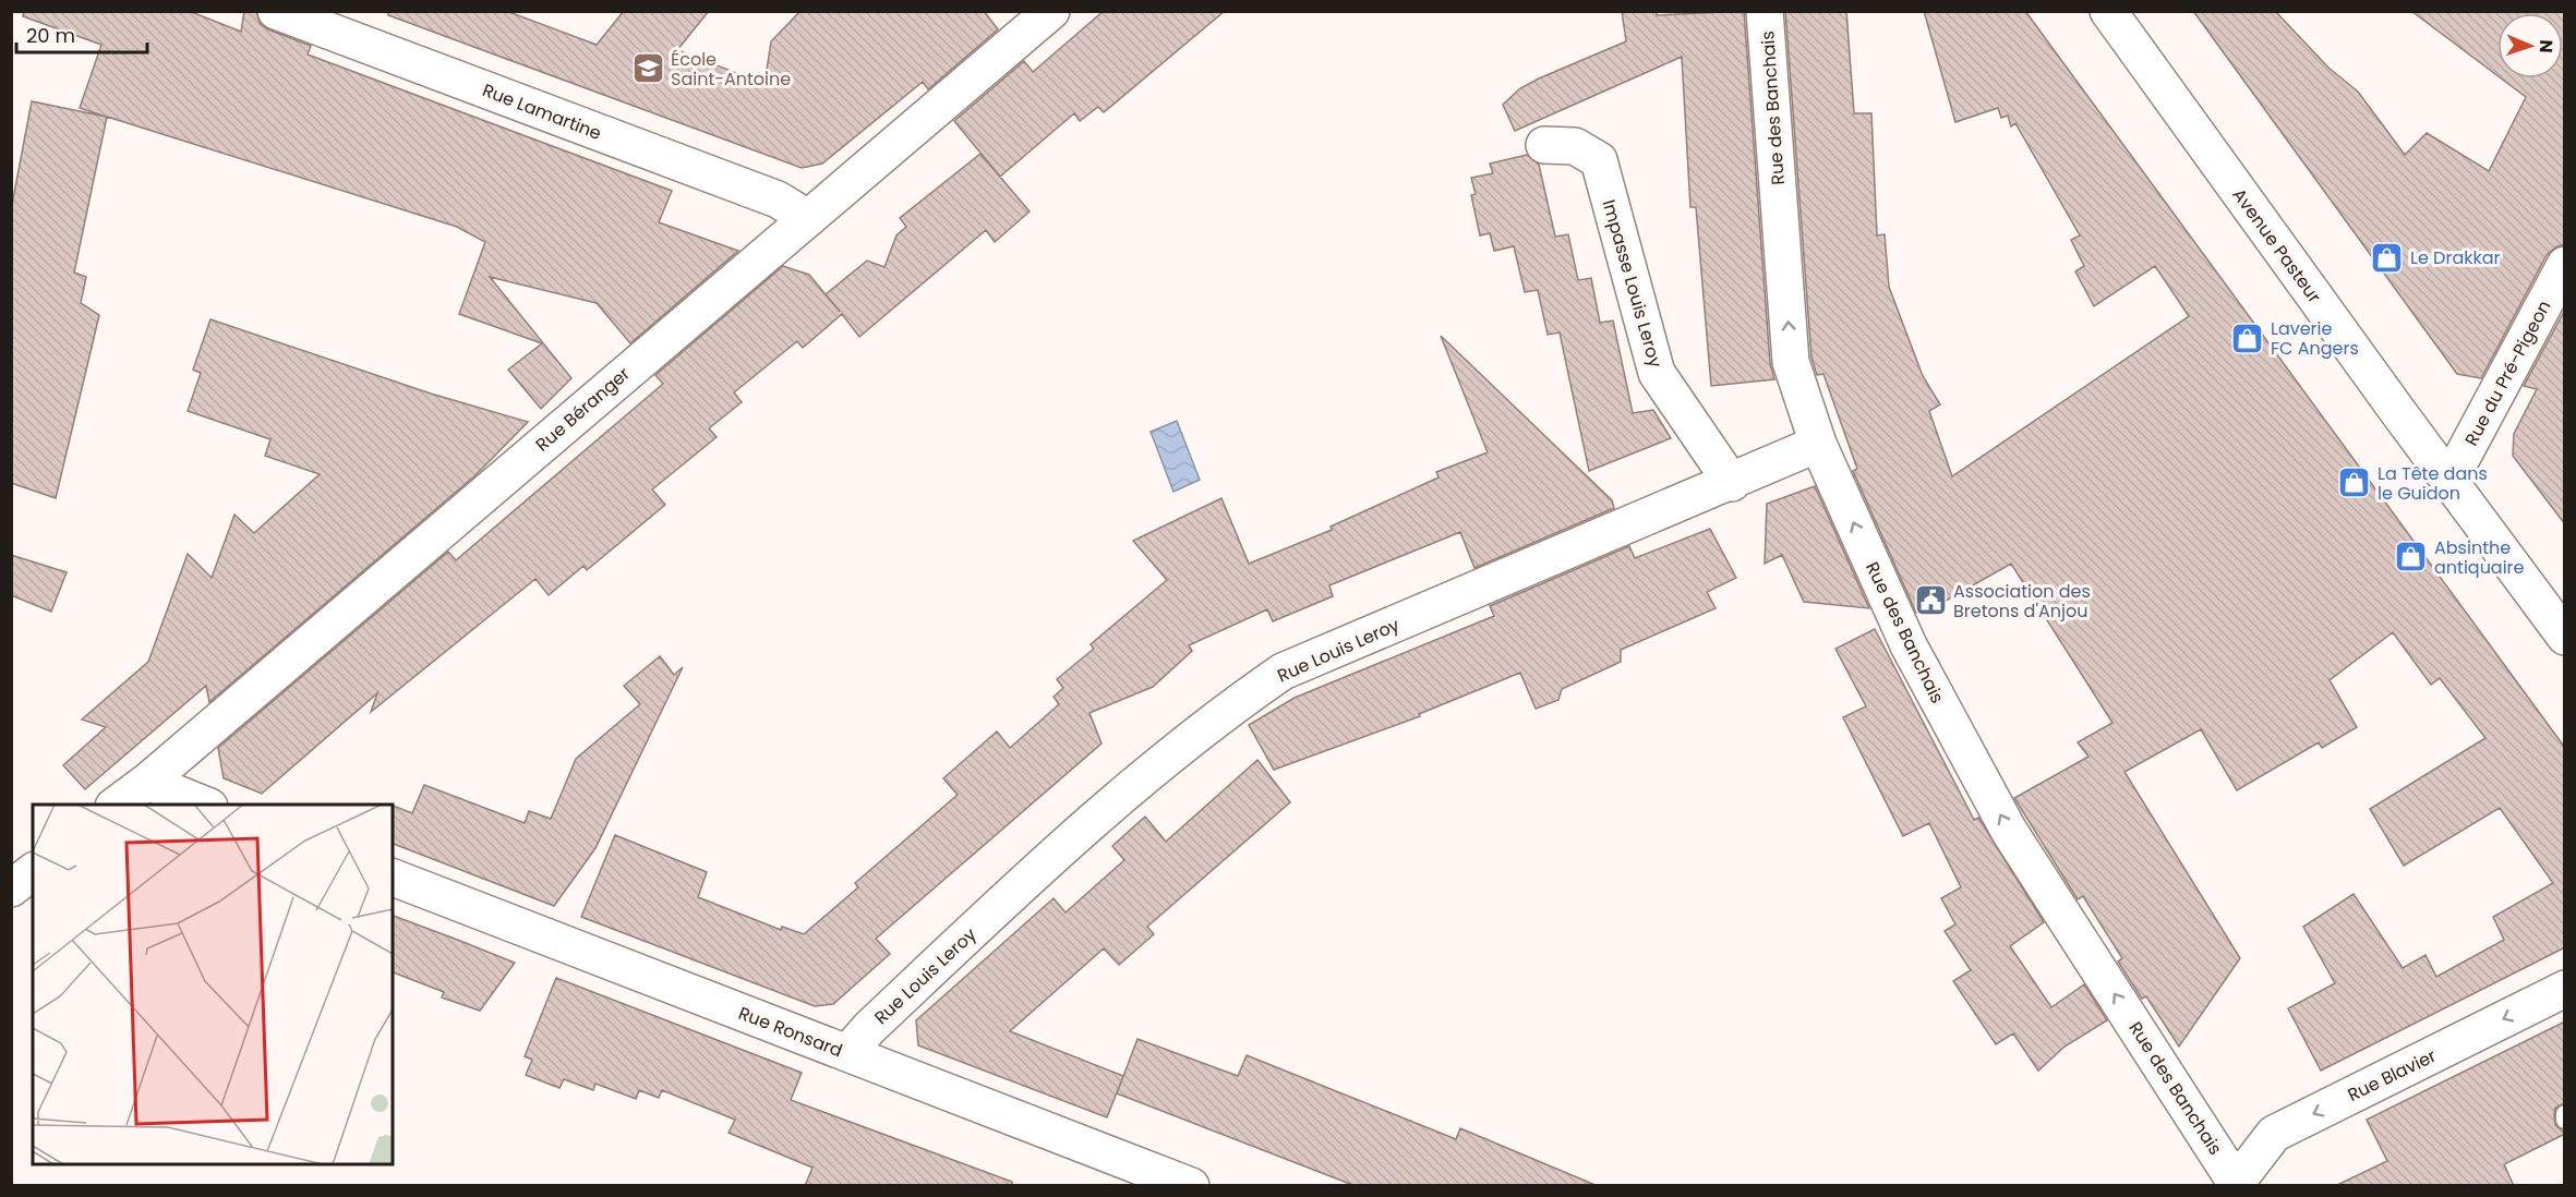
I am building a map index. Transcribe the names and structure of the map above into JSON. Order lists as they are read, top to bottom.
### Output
{
  "streets": {
    "street": [
      "Rue des Banchais",
      "Rue Lamartine",
      "Avenue Pasteur",
      "Impasse Louis Leroy",
      "Rue du Pré-Pigeon",
      "Rue Béranger",
      "Rue Louis Leroy",
      "Rue Ronsard",
      "Rue Blavier"
    ]
  },
  "crossings": [
    ["Rue des Banchais", "Rue Louis Leroy"],
    ["Rue des Banchais", "Rue Blavier"],
    ["Rue Lamartine", "Rue Béranger"],
    ["Avenue Pasteur", "Rue du Pré-Pigeon"],
    ["Impasse Louis Leroy", "Rue Louis Leroy"],
    ["Rue Louis Leroy", "Rue Ronsard"]
  ],
  "one_way": ["Rue des Banchais", "Rue Blavier"],
  "places": {
    "school or university": ["École Saint-Antoine"],
    "shop": [
      "Le Drakkar",
      "Laverie FC Angers",
      "La Tête dans le Guidon",
      "Absinthe antiquaire"
    ],
    "public building": ["Association des Bretons d'Anjou"]
  },
  "scale_bar": "20 m",
  "north": "right"
}
